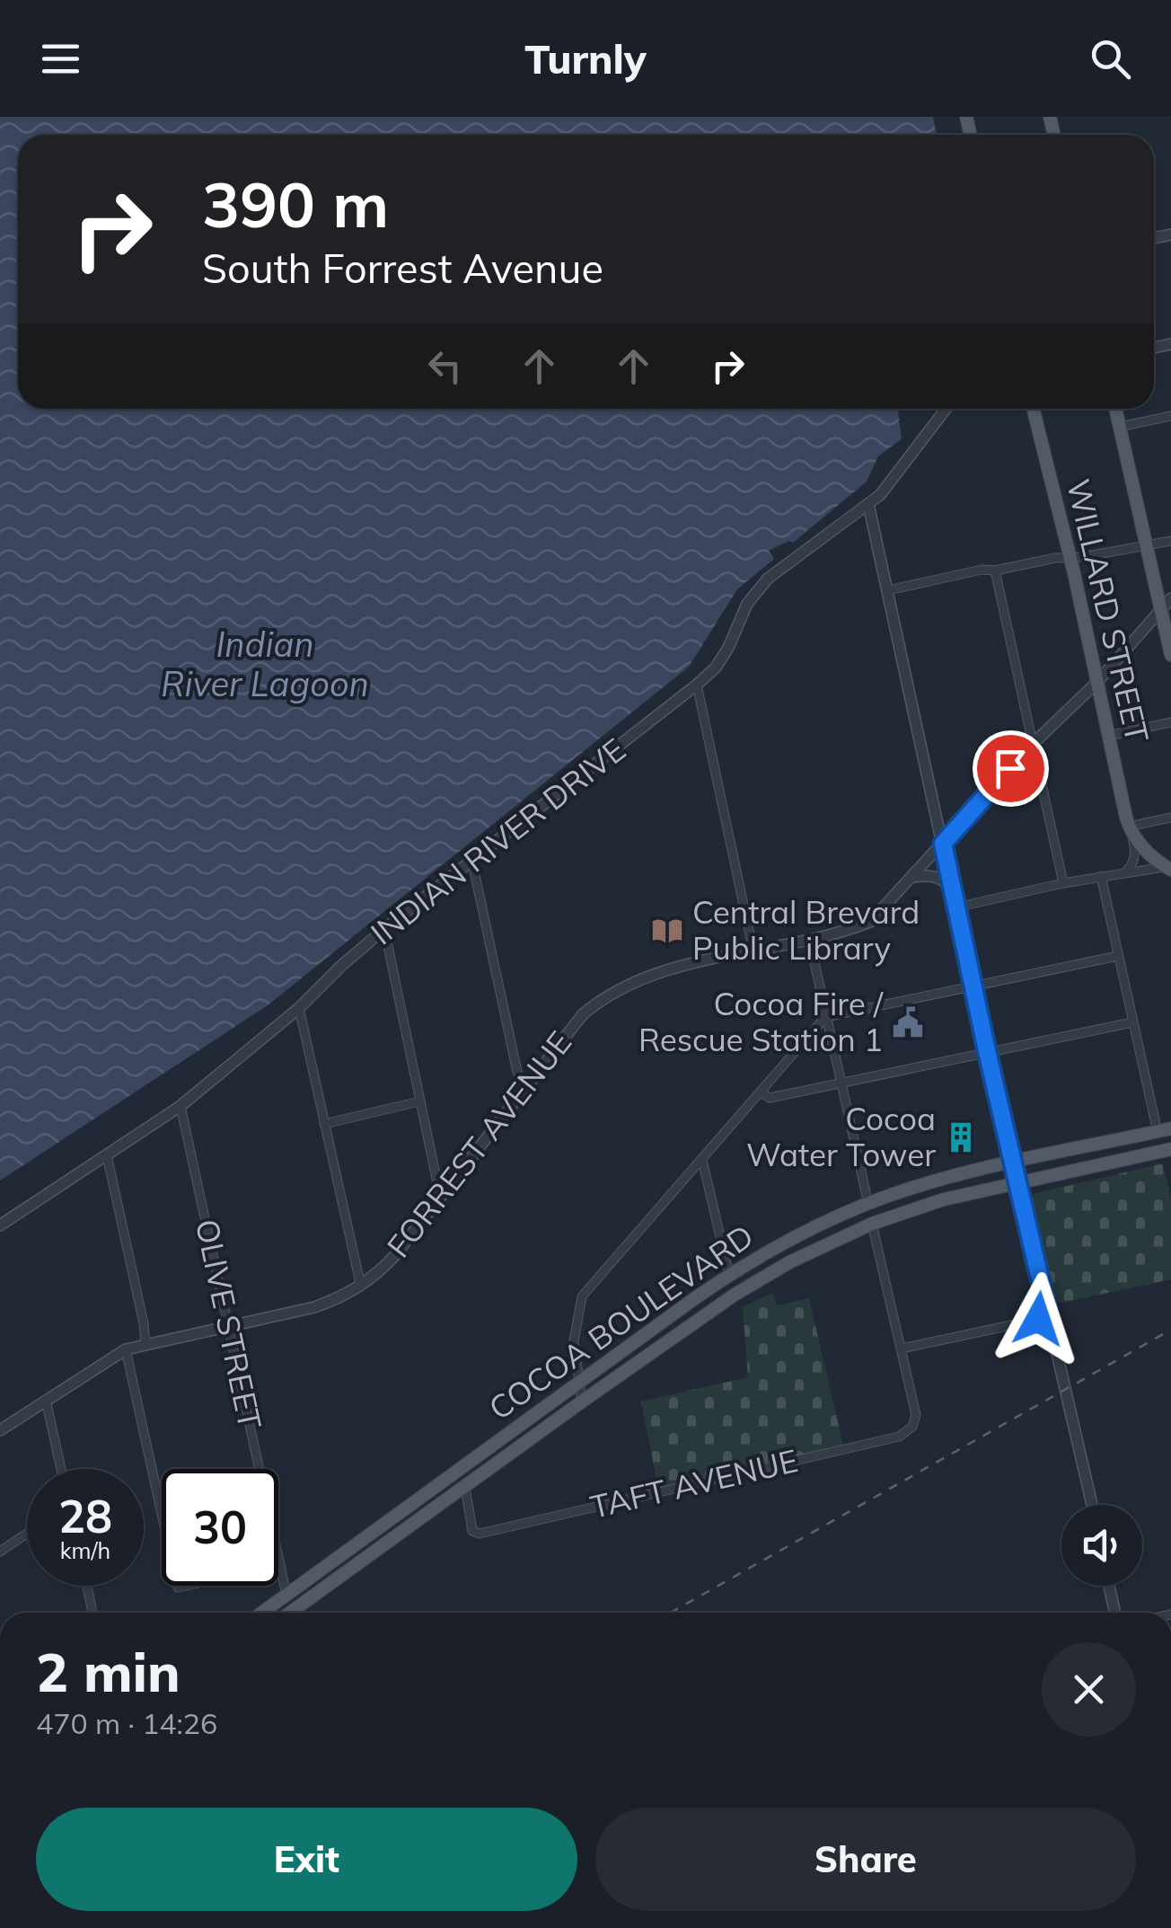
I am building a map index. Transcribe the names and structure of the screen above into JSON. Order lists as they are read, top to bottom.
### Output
{
  "streets": {
    "main road": ["WILLARD STREET", "COCOA BOULEVARD"],
    "street": [
      "INDIAN RIVER DRIVE",
      "FORREST AVENUE",
      "OLIVE STREET",
      "TAFT AVENUE"
    ]
  },
  "crossings": [
    ["WILLARD STREET", "FORREST AVENUE"],
    ["INDIAN RIVER DRIVE", "OLIVE STREET"],
    ["FORREST AVENUE", "OLIVE STREET"],
    ["COCOA BOULEVARD", "OLIVE STREET"],
    ["COCOA BOULEVARD", "TAFT AVENUE"]
  ],
  "water": ["Indian River Lagoon"],
  "places": {
    "library": ["Central Brevard Public Library"],
    "public building": ["Cocoa Fire / Rescue Station 1"],
    "building": ["Cocoa Water Tower"]
  },
  "page": {
    "header": "Turnly",
    "turn": ["390 m", "South Forrest Avenue"],
    "speed": "28 km/h",
    "limit": "30",
    "heading": ["2 min", "470 m · 14:26"],
    "buttons": ["Exit", "Share"]
  }
}
